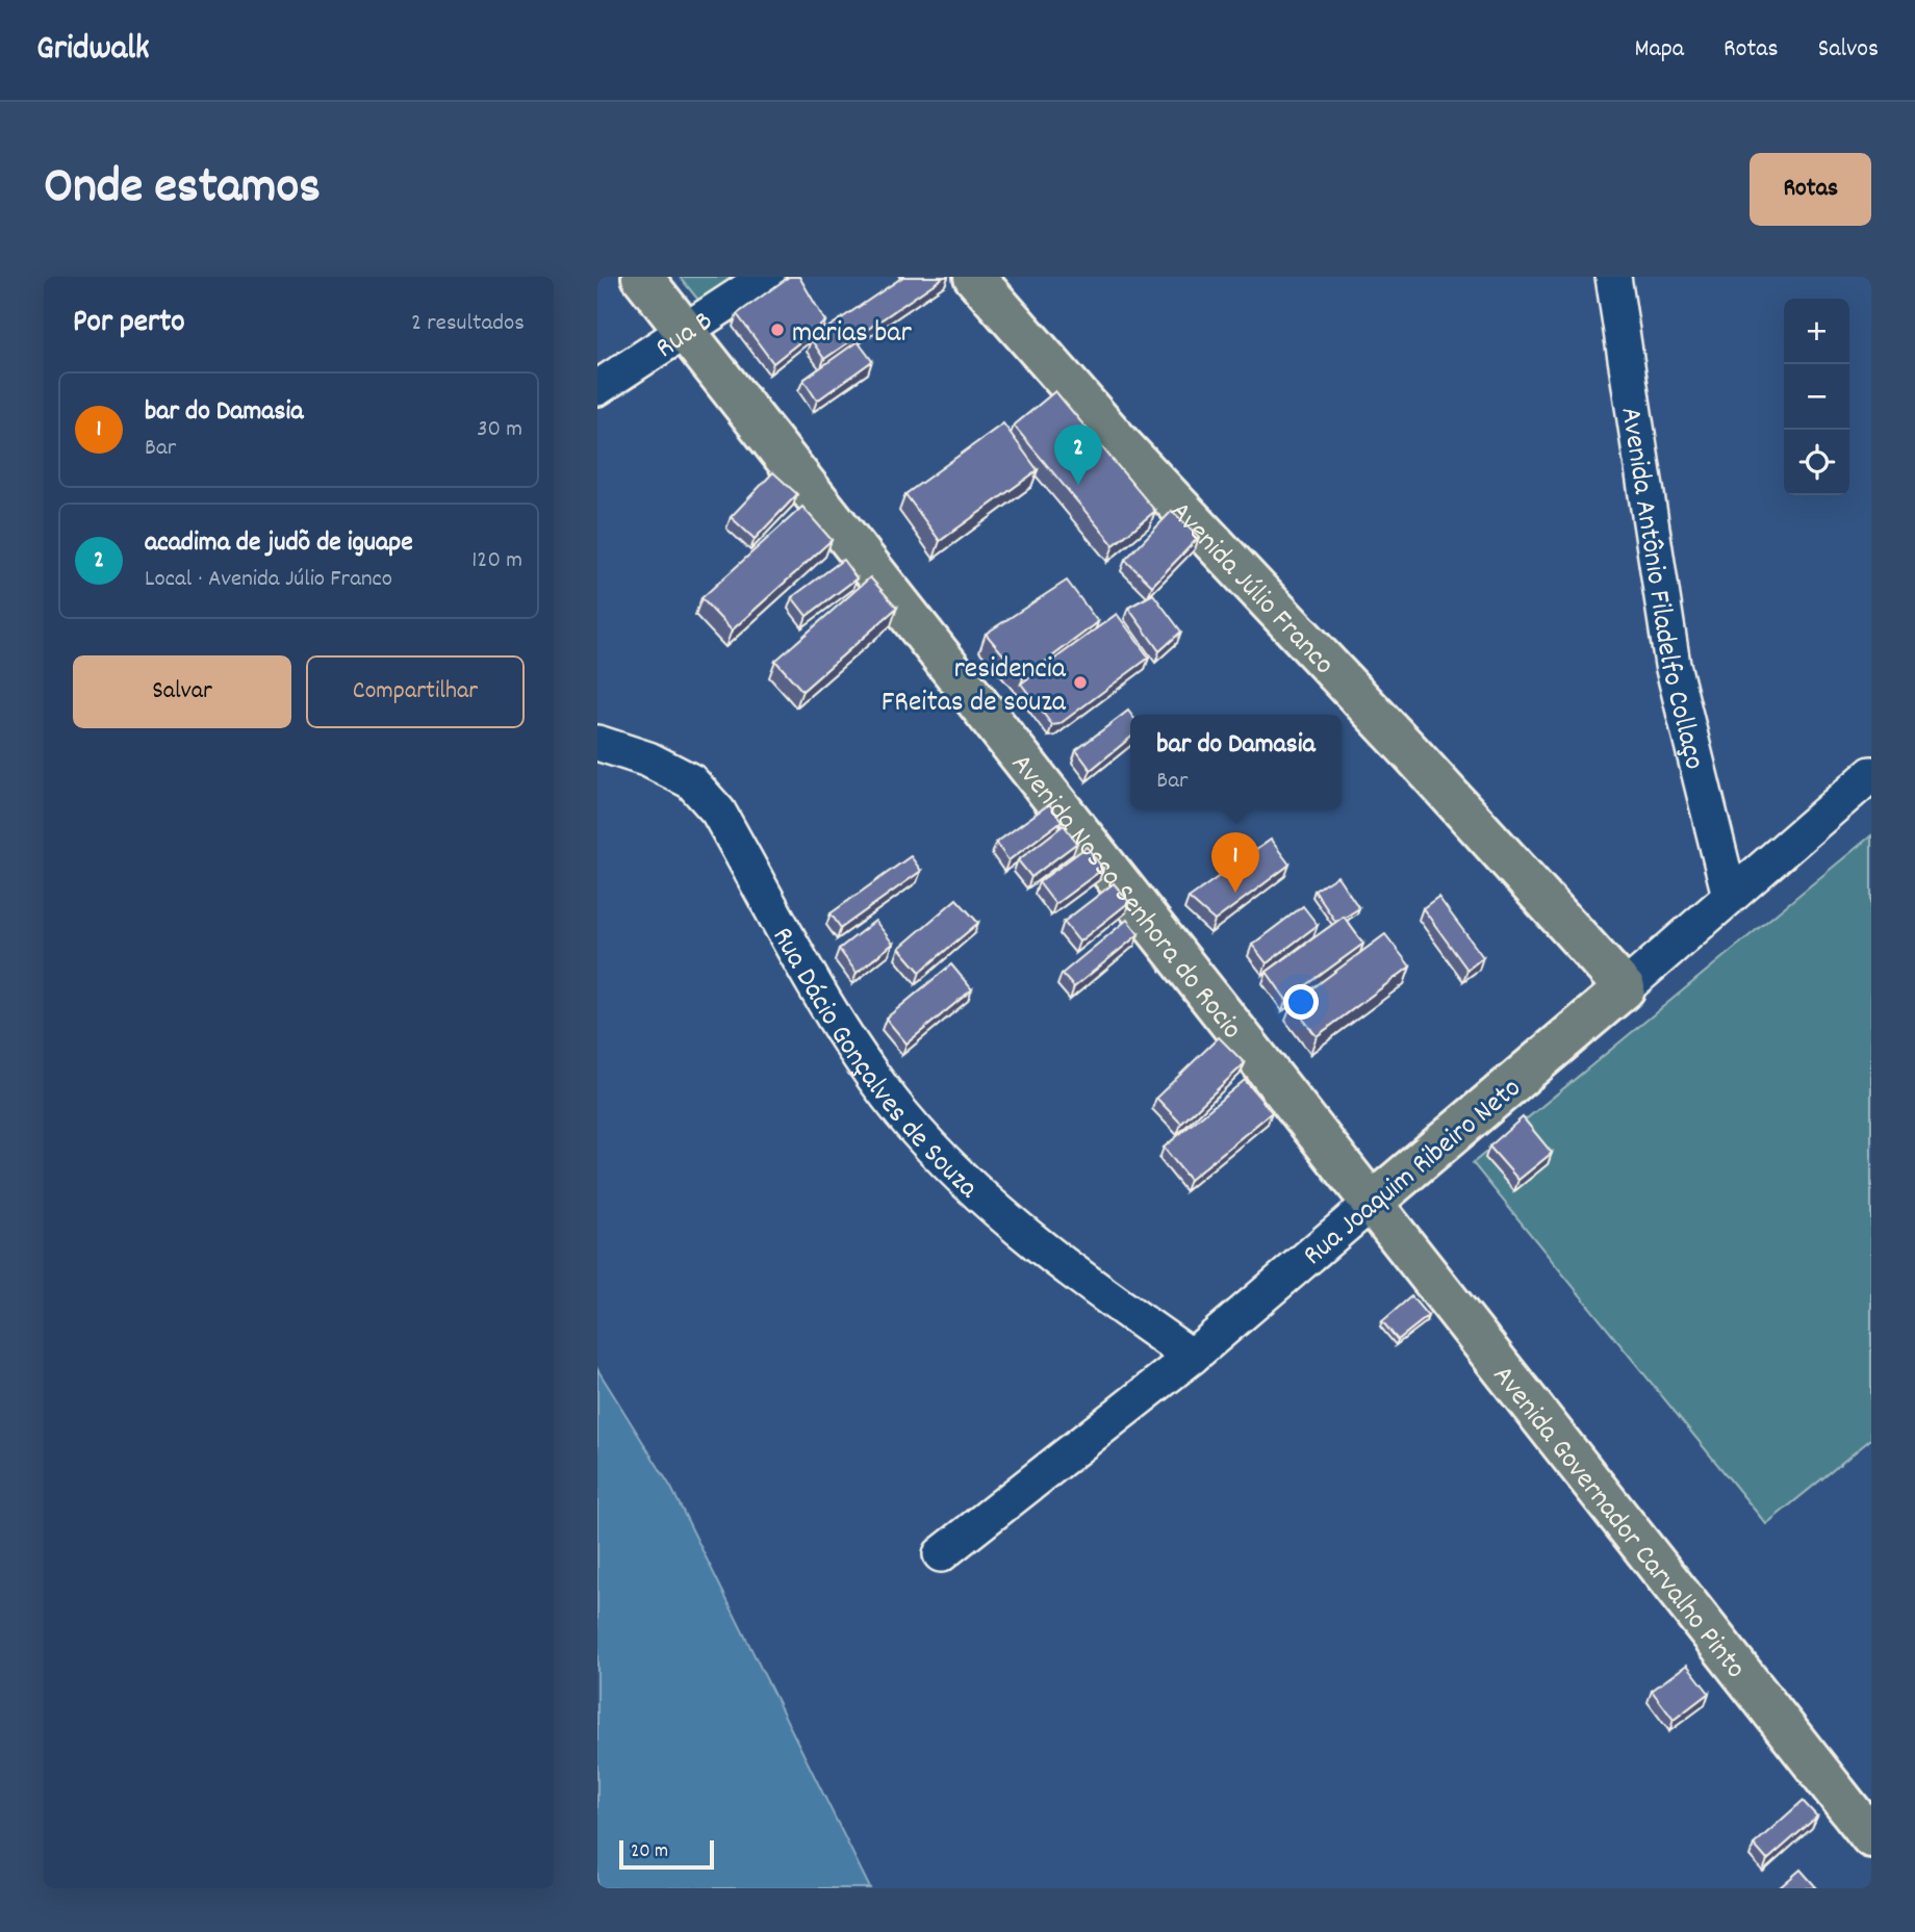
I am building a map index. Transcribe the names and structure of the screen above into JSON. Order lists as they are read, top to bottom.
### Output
{
  "streets": {
    "main road": [
      "Avenida Júlio Franco",
      "Avenida Nossa Senhora do Rocio",
      "Rua Joaquim Ribeiro Neto",
      "Avenida Governador Carvalho Pinto"
    ],
    "street": ["Rua B", "Avenida Antônio Filadelfo Collaço", "Rua Dácio Gonçalves de Souza"]
  },
  "crossings": [
    ["Rua B", "Avenida Nossa Senhora do Rocio"],
    ["Avenida Júlio Franco", "Rua Joaquim Ribeiro Neto"],
    ["Avenida Antônio Filadelfo Collaço", "Rua Joaquim Ribeiro Neto"],
    ["Avenida Nossa Senhora do Rocio", "Rua Joaquim Ribeiro Neto"],
    ["Avenida Nossa Senhora do Rocio", "Avenida Governador Carvalho Pinto"],
    ["Rua Dácio Gonçalves de Souza", "Rua Joaquim Ribeiro Neto"],
    ["Rua Joaquim Ribeiro Neto", "Avenida Governador Carvalho Pinto"]
  ],
  "places": ["marias bar", "residencia FReitas de souza"],
  "scale_bar": "20 m",
  "page": {
    "header": "Gridwalk",
    "nav": ["Mapa", "Rotas", "Salvos"],
    "title": "Onde estamos",
    "buttons": [
      "Rotas",
      ["Salvar", "Compartilhar"]
    ],
    "heading": ["Por perto", "2 resultados"],
    "map_buttons": ["+", "−"],
    "list": [
      {
        "mark": "1",
        "name": "bar do Damasia",
        "note": "Bar",
        "value": "30 m"
      },
      {
        "mark": "2",
        "name": "acadima de judõ de iguape",
        "note": "Local · Avenida Júlio Franco",
        "value": "120 m"
      }
    ],
    "pins": ["2", "1"],
    "popup": ["bar do Damasia", "Bar"],
    "scale": "20 m"
  }
}
